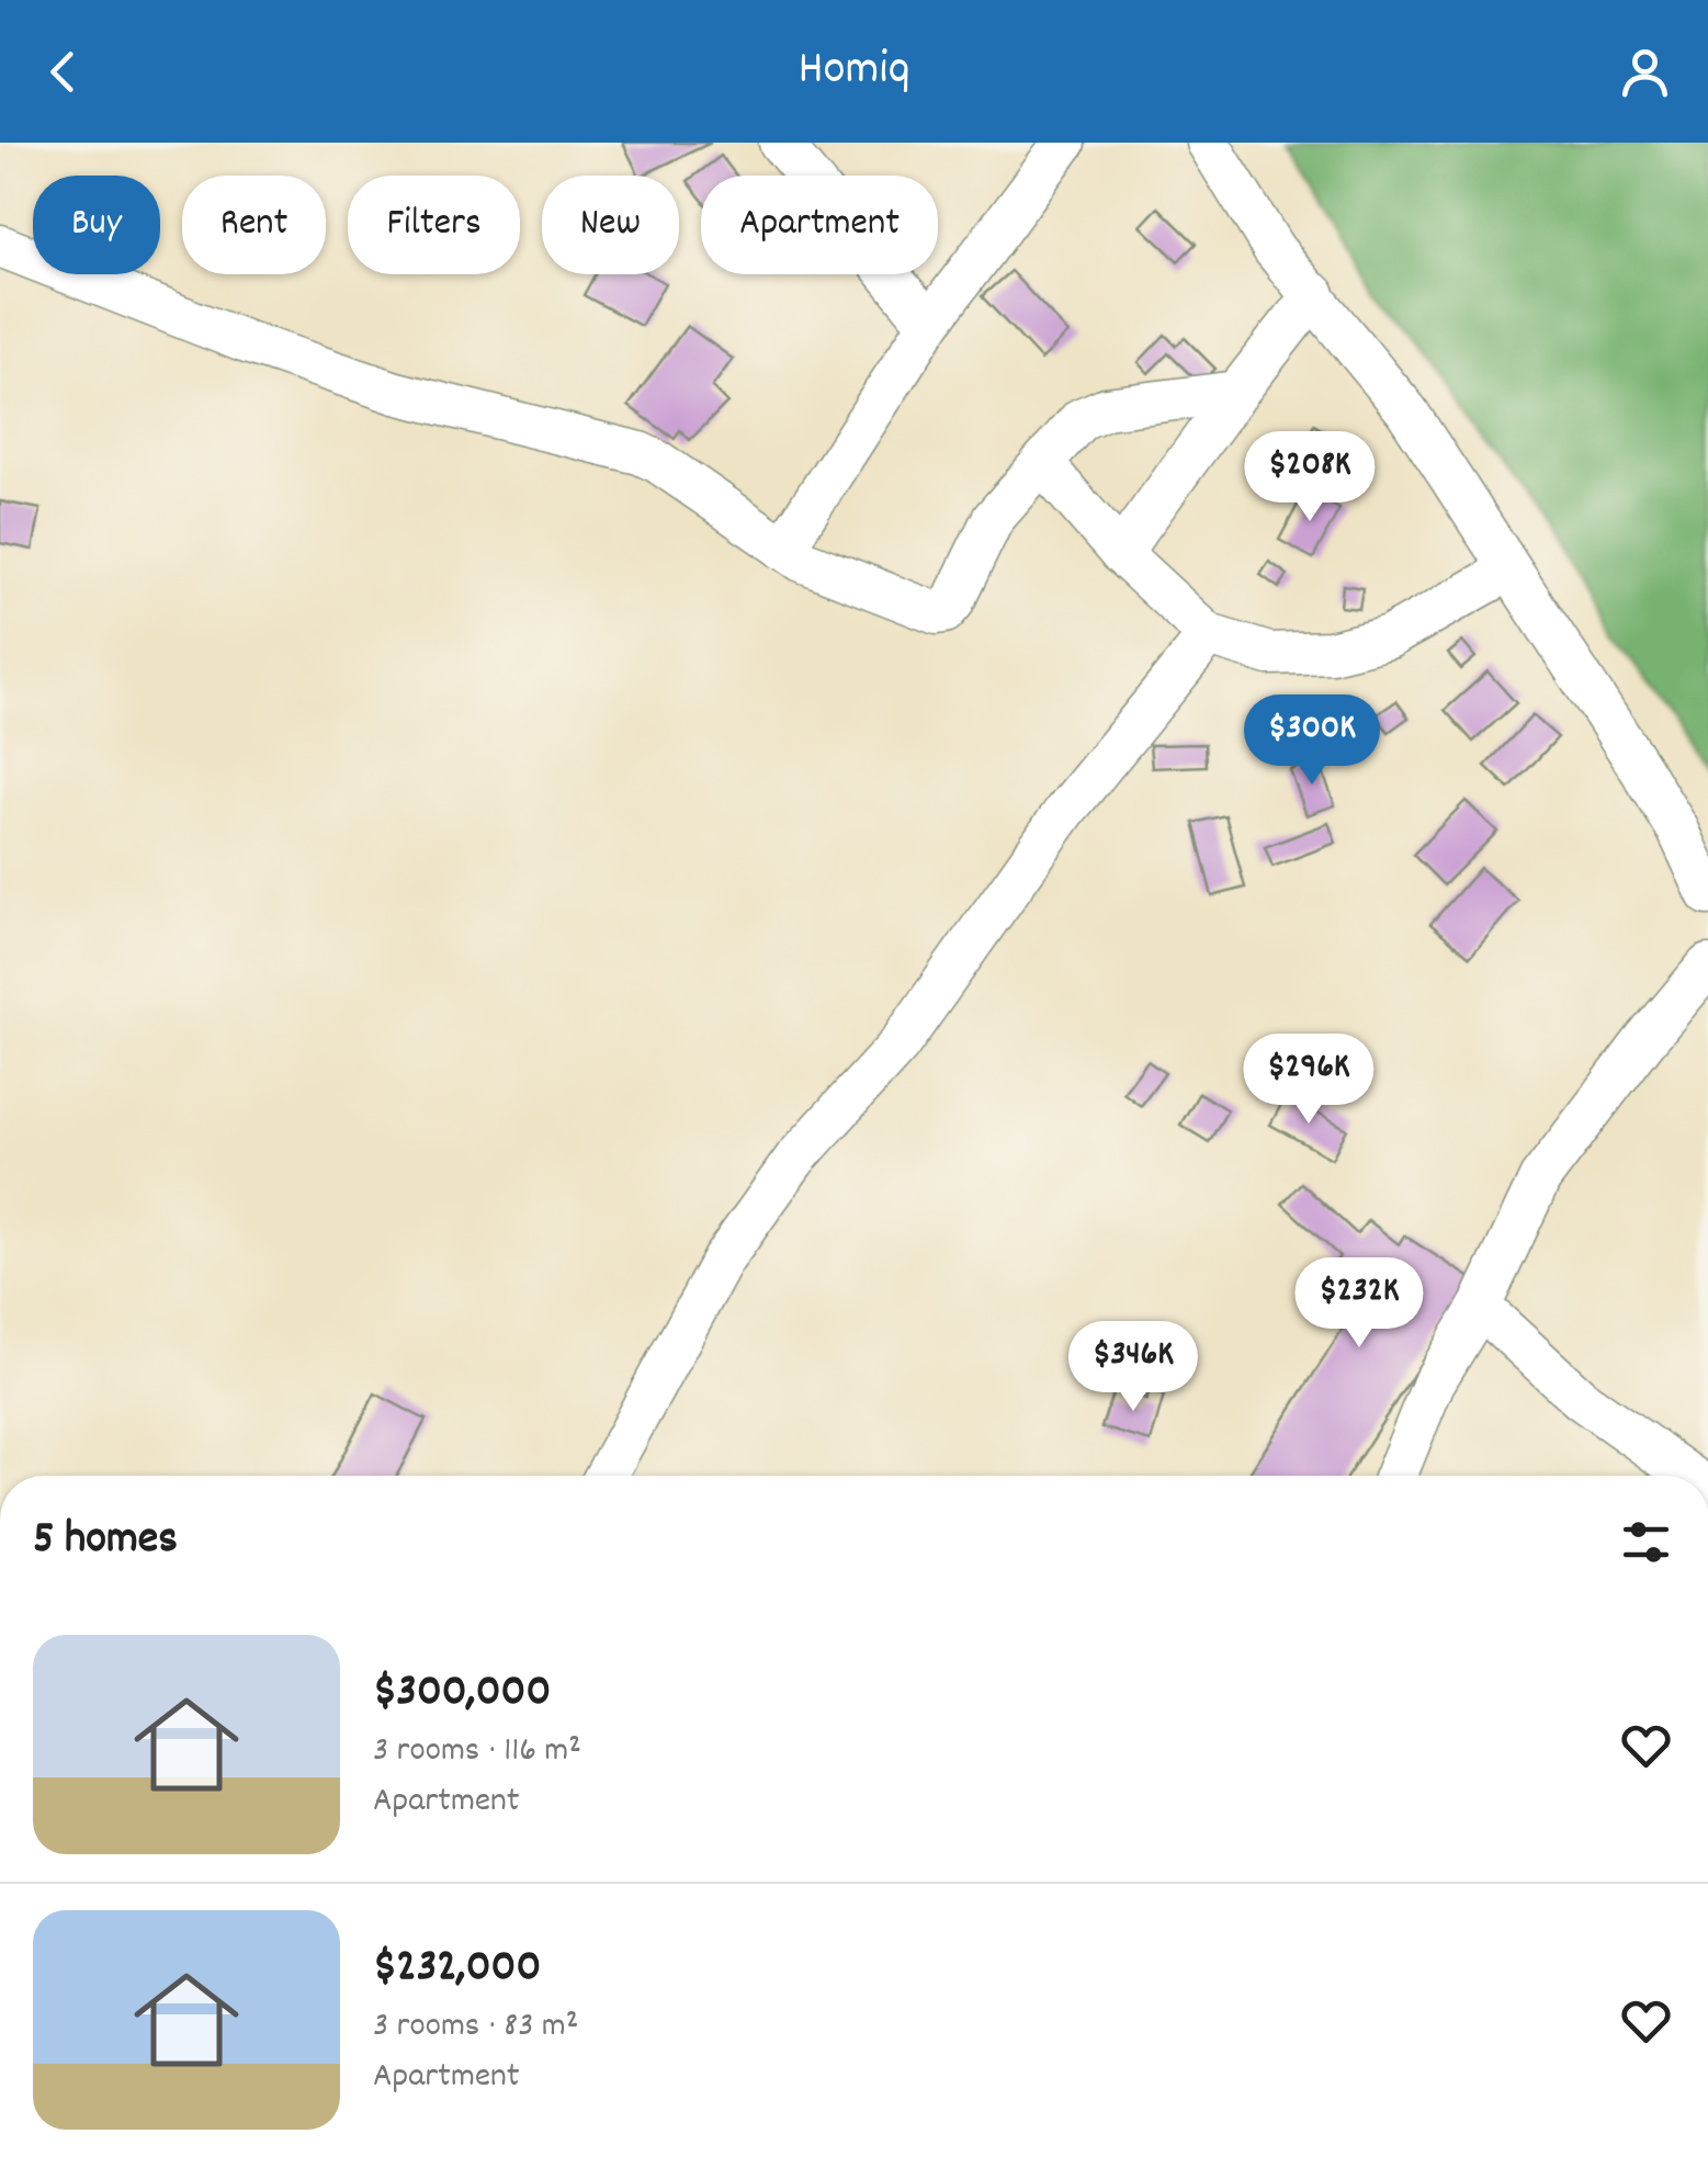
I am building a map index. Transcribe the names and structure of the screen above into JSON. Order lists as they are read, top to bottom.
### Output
{
  "page": {
    "header": "Homiq",
    "chip": [
      "Buy",
      "Rent",
      "Filters",
      "New",
      "Apartment"
    ],
    "price": [
      "$208K",
      "$300K",
      "$296K",
      "$232K",
      "$346K"
    ],
    "heading": "5 homes",
    "list": [
      {
        "name": "$300,000",
        "note": "3 rooms · 116 m² · Apartment"
      },
      {
        "name": "$232,000",
        "note": "3 rooms · 83 m² · Apartment"
      }
    ]
  }
}
